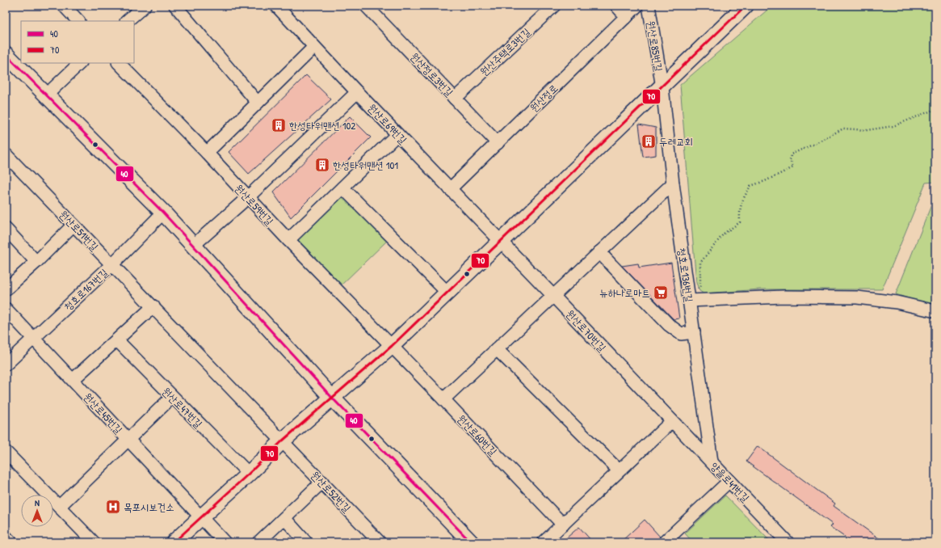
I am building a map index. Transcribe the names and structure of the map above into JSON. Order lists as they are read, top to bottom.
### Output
{
  "streets": {
    "street": [
      "원산로85번길",
      "원산주택로3번길",
      "원산정로3번길",
      "원산정로",
      "원산로69번길",
      "원산로59번길",
      "원산로51번길",
      "청호로136번길",
      "청호로167번길",
      "원산로70번길",
      "원산로47번길",
      "원산로45번길",
      "원산로60번길",
      "양을로41번길",
      "원산로52번길"
    ]
  },
  "crossings": [
    ["원산로85번길", "청호로136번길"],
    ["원산주택로3번길", "원산정로3번길"],
    ["원산정로3번길", "원산정로"],
    ["원산정로", "원산로69번길"],
    ["원산로69번길", "원산로70번길"],
    ["원산로59번길", "원산로60번길"],
    ["원산로51번길", "청호로167번길"],
    ["원산로51번길", "원산로52번길"],
    ["청호로136번길", "양을로41번길"],
    ["청호로167번길", "원산로45번길"],
    ["원산로70번길", "양을로41번길"]
  ],
  "places": {
    "building": ["한성타워맨션 102", "두레교회", "한성타워맨션 101"],
    "supermarket": ["뉴하나로마트"],
    "hospital": ["목포시보건소"]
  },
  "lines": ["transit line 70", "transit line 40"],
  "legend": ["40", "70"],
  "north": "top"
}
